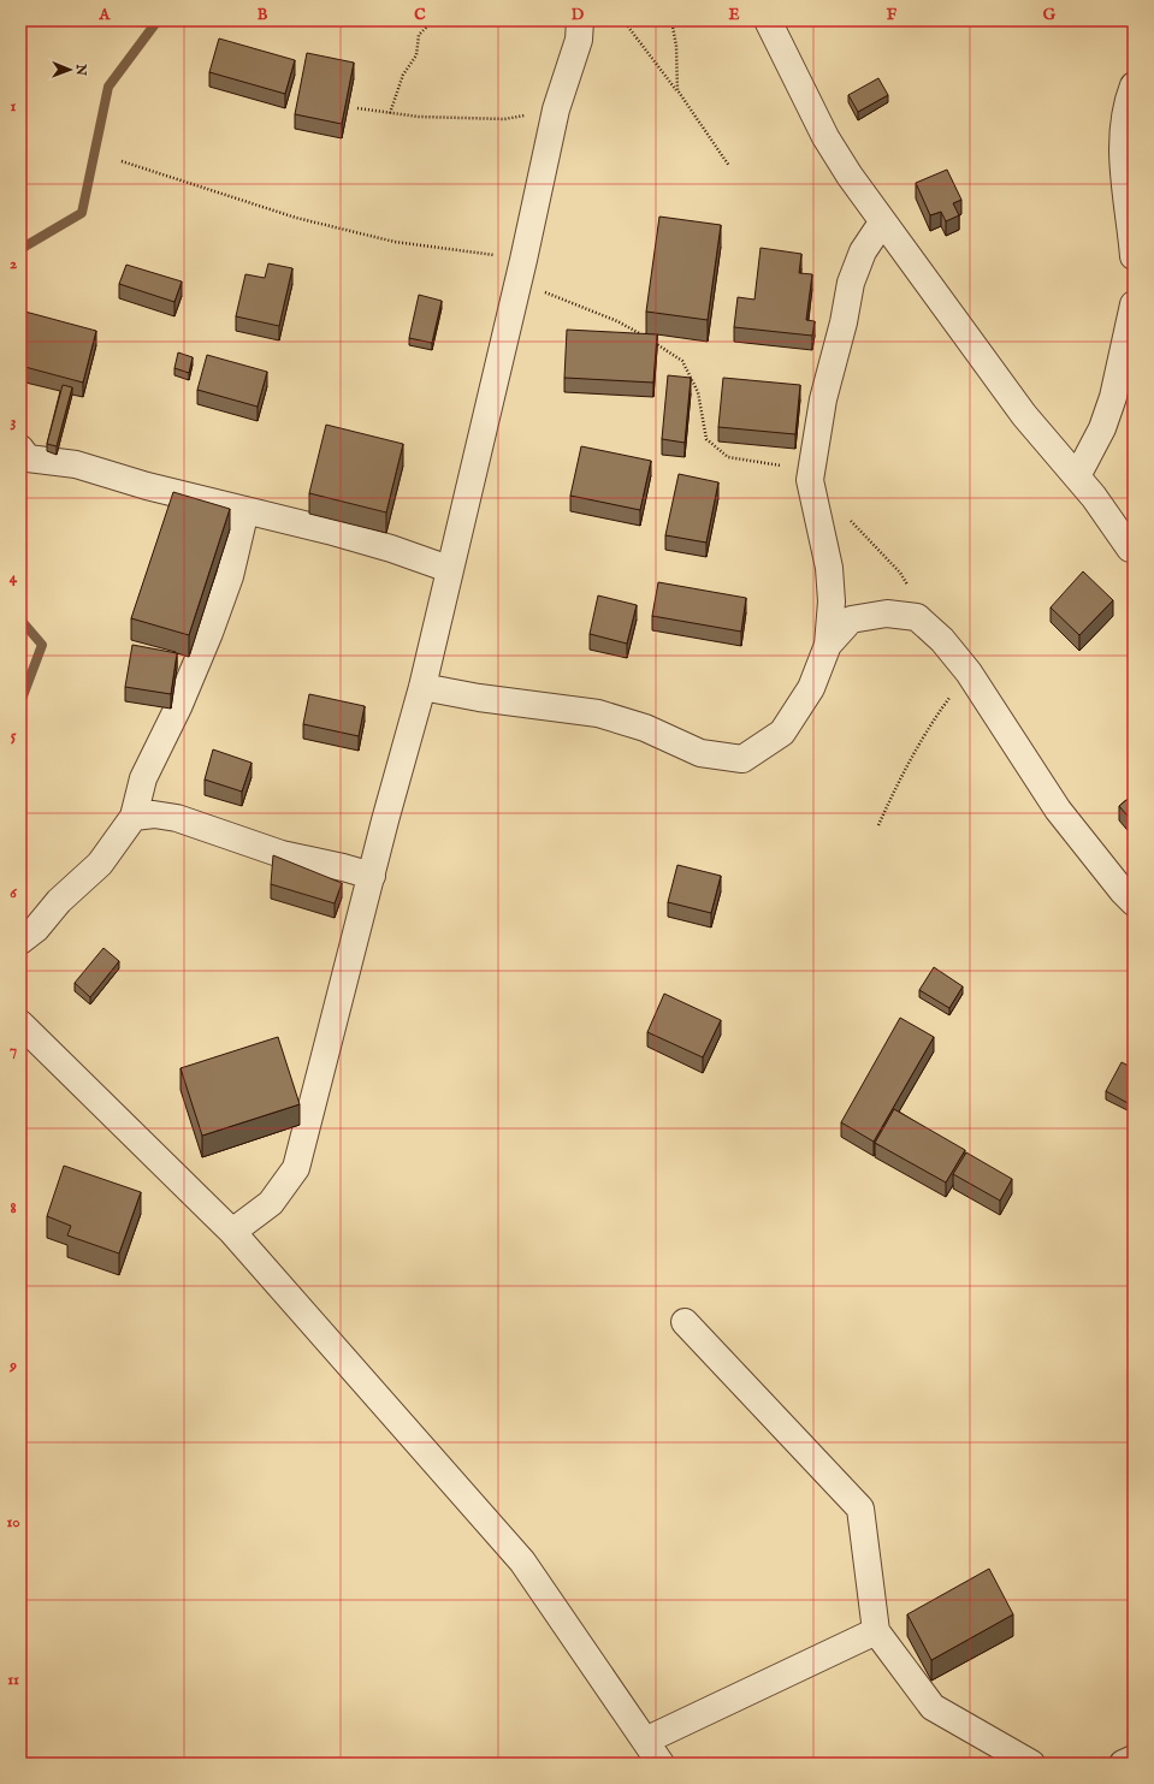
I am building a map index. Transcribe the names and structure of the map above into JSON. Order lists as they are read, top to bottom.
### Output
{
  "north": "right",
  "grid": {
    "columns": [
      "A",
      "B",
      "C",
      "D",
      "E",
      "F",
      "G"
    ],
    "rows": [
      "1",
      "2",
      "3",
      "4",
      "5",
      "6",
      "7",
      "8",
      "9",
      "10",
      "11"
    ]
  }
}
